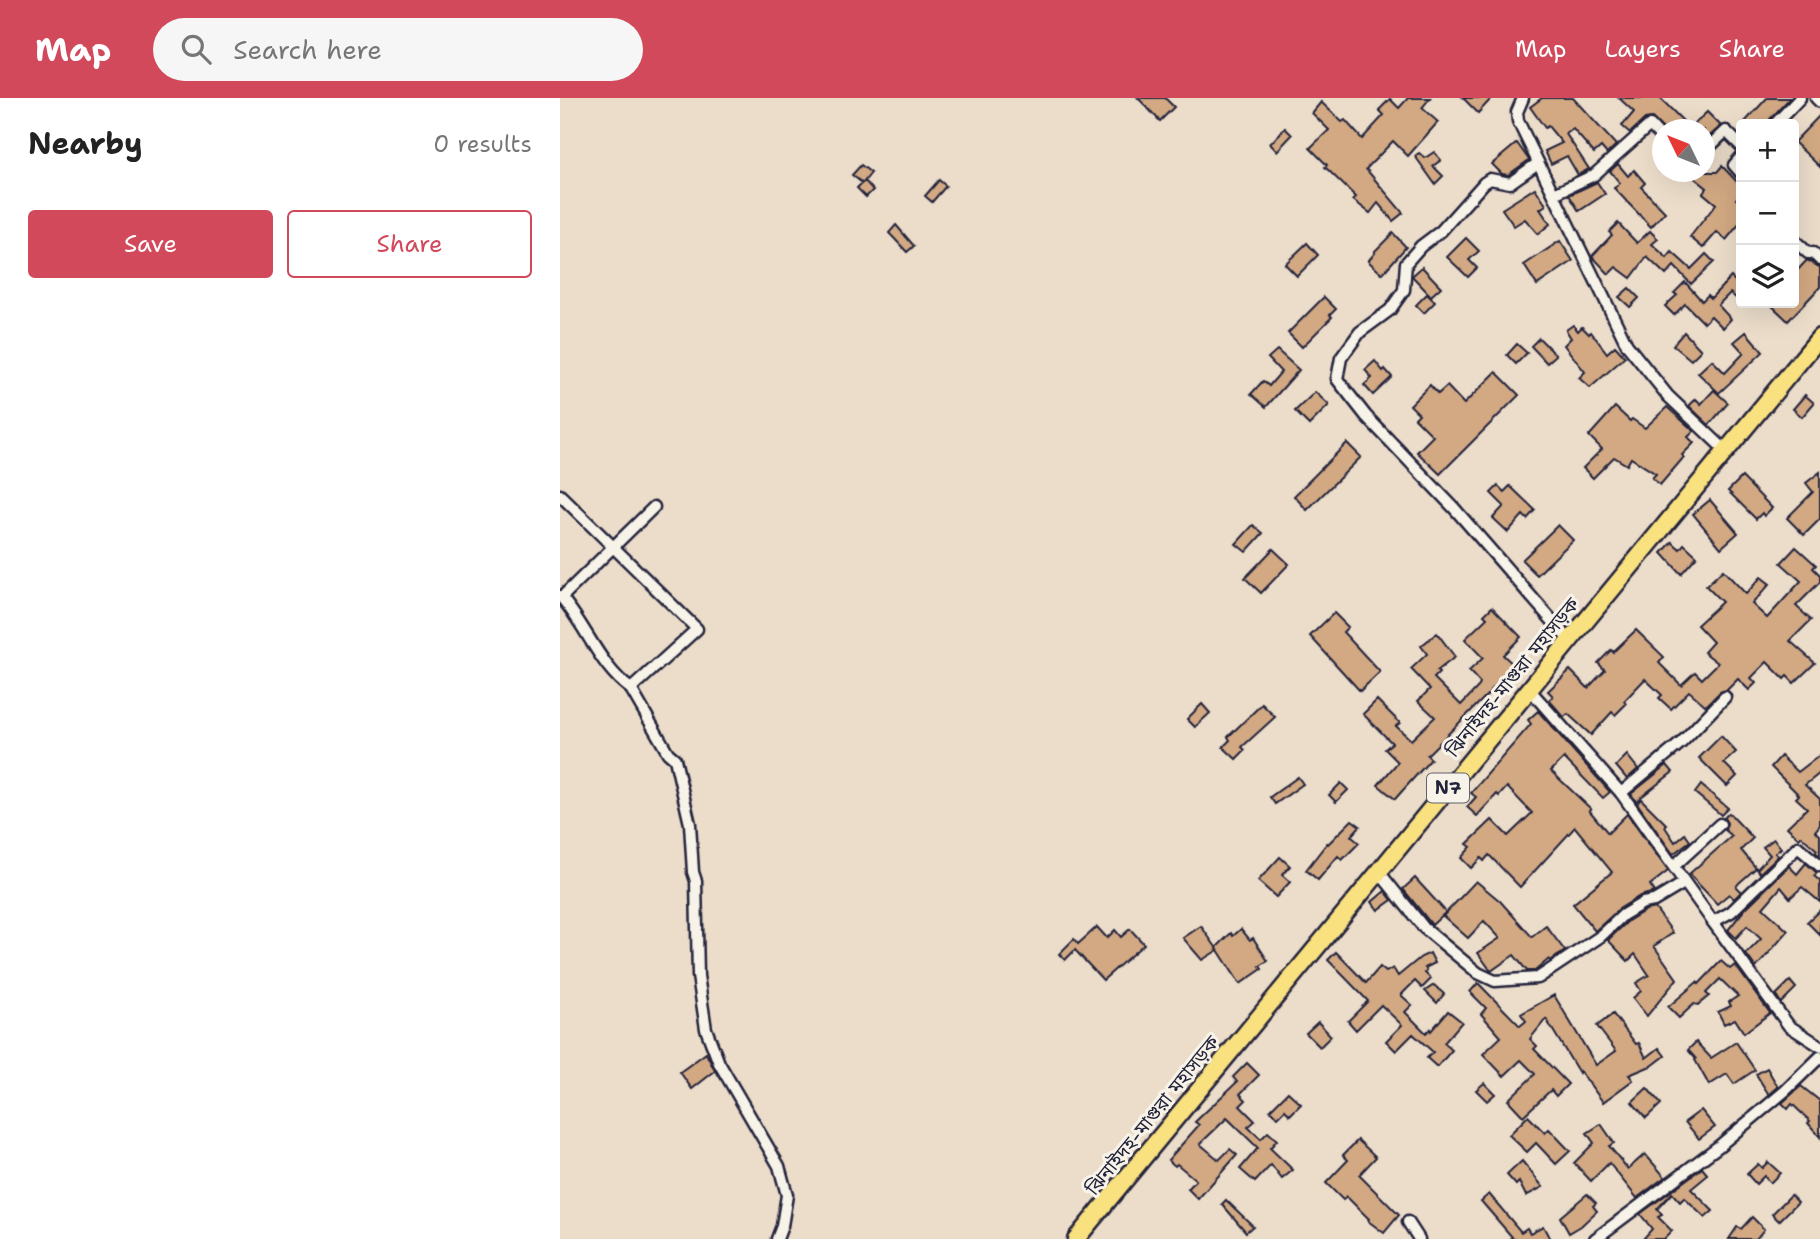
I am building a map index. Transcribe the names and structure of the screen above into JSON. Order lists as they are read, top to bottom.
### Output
{
  "streets": {
    "highway": ["ঝিনাইদহ-মাগুরা মহাসড়ক", "N7"]
  },
  "north": "top left",
  "page": {
    "header": "Map",
    "search": "Search here",
    "nav": ["Map", "Layers", "Share"],
    "heading": ["Nearby", "0 results"],
    "map_buttons": ["+", "−"],
    "buttons": ["Save", "Share"]
  }
}
